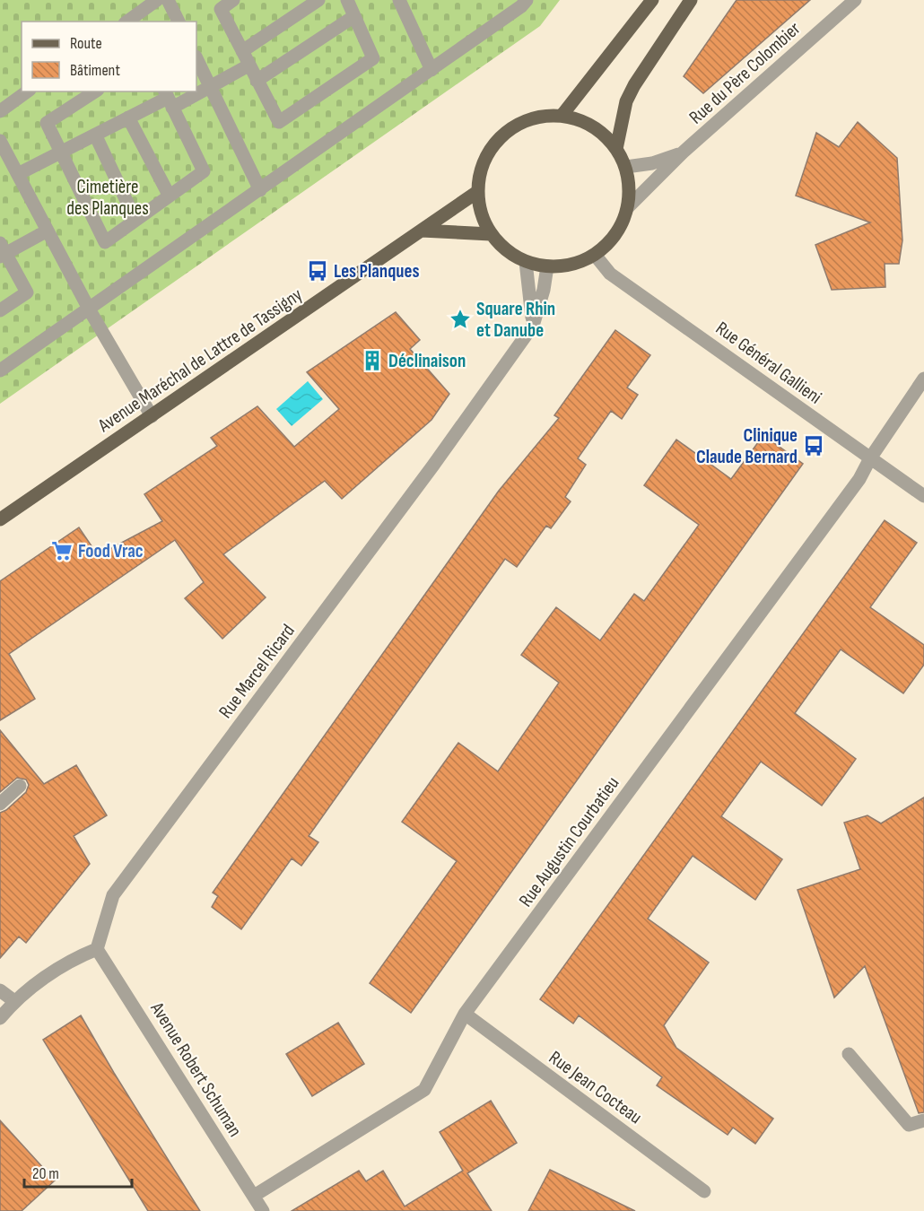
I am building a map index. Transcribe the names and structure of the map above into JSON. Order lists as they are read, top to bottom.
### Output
{
  "streets": {
    "main road": ["Avenue Maréchal de Lattre de Tassigny"],
    "street": [
      "Rue du Père Colombier",
      "Rue Général Gallieni",
      "Rue Marcel Ricard",
      "Rue Augustin Courbatieu",
      "Avenue Robert Schuman",
      "Rue Jean Cocteau"
    ]
  },
  "crossings": [
    ["Rue du Père Colombier", "Avenue Maréchal de Lattre de Tassigny"],
    ["Rue du Père Colombier", "Rue Général Gallieni"],
    ["Rue du Père Colombier", "Rue Marcel Ricard"],
    ["Avenue Maréchal de Lattre de Tassigny", "Rue Général Gallieni"],
    ["Avenue Maréchal de Lattre de Tassigny", "Rue Marcel Ricard"],
    ["Rue Général Gallieni", "Rue Marcel Ricard"],
    ["Rue Général Gallieni", "Rue Augustin Courbatieu"],
    ["Rue Marcel Ricard", "Avenue Robert Schuman"],
    ["Rue Augustin Courbatieu", "Avenue Robert Schuman"],
    ["Rue Augustin Courbatieu", "Rue Jean Cocteau"]
  ],
  "parks": ["Cimetière des Planques"],
  "places": {
    "bus stop": ["Les Planques", "Clinique Claude Bernard"],
    "place": ["Square Rhin et Danube"],
    "building": ["Déclinaison"],
    "supermarket": ["Food Vrac"]
  },
  "legend": ["Route", "Bâtiment"],
  "scale_bar": "20 m"
}
